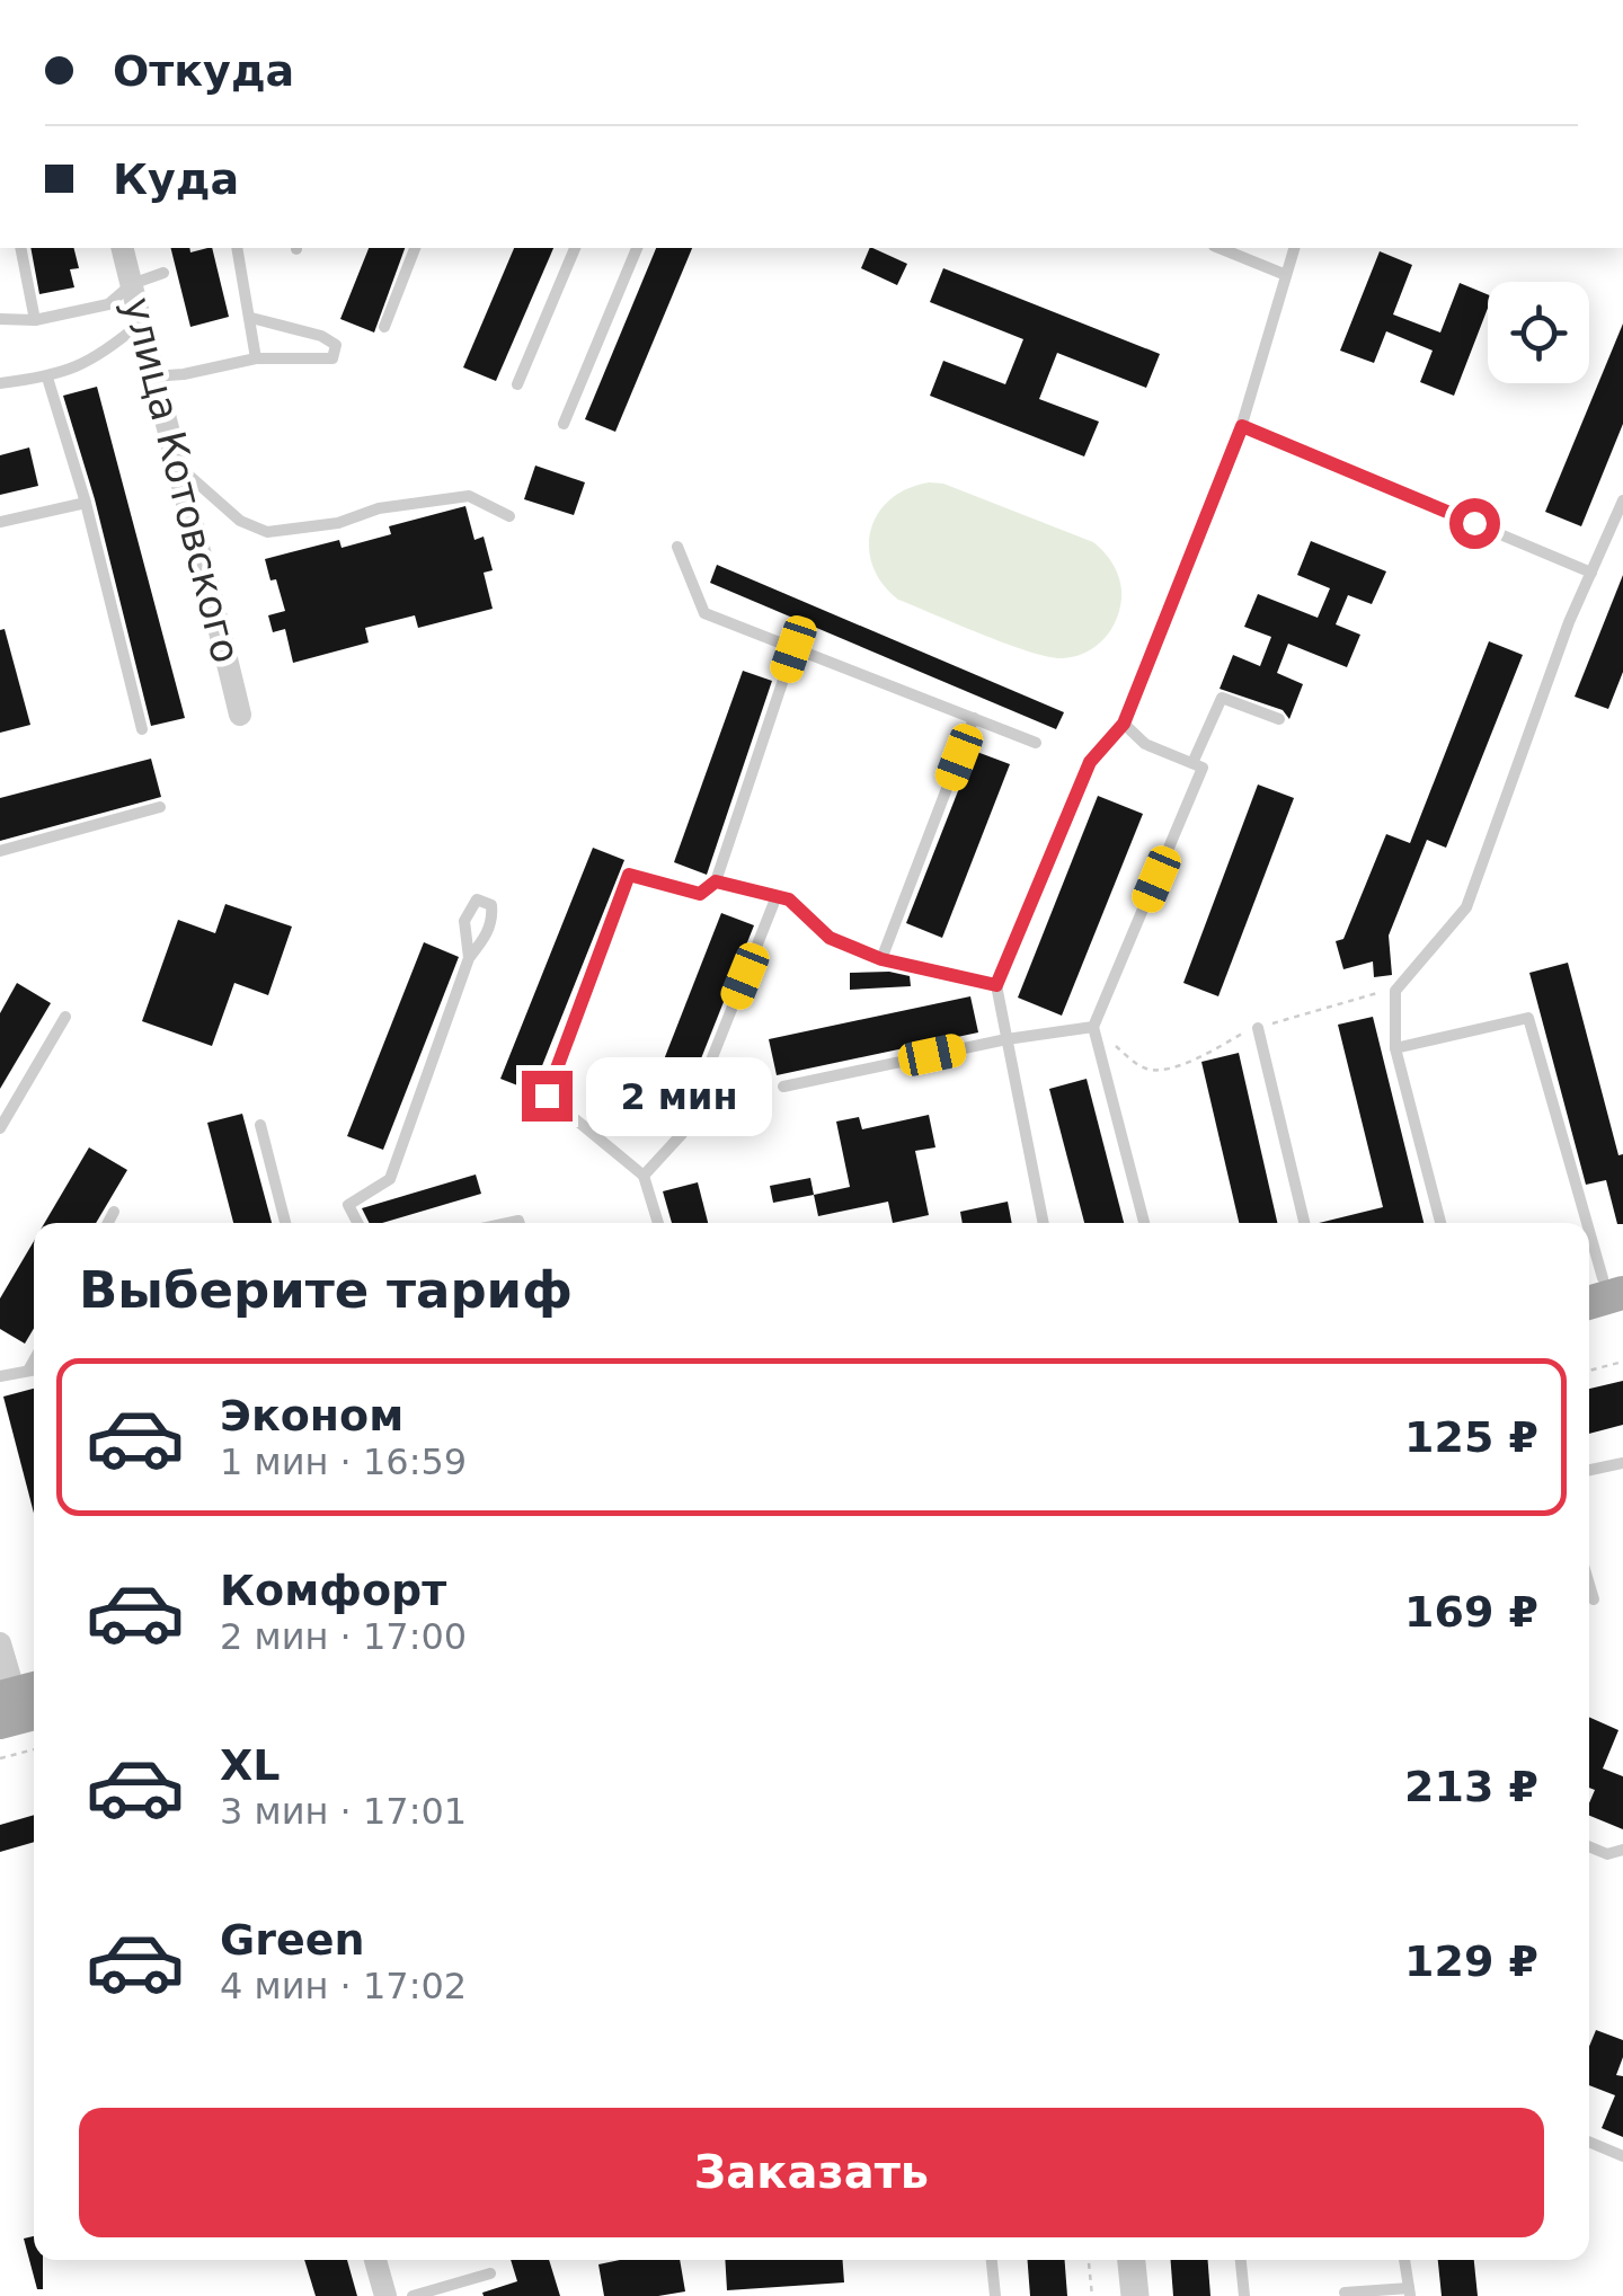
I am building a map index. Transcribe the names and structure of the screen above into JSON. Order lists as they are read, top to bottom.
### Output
{
  "streets": {
    "street": ["улица Котовского"]
  },
  "page": {
    "banner": ["Откуда", "Куда"],
    "bubble": "2 мин",
    "heading": "Выберите тариф",
    "list": [
      {
        "name": "Эконом",
        "note": "1 мин · 16:59",
        "value": "125 ₽"
      },
      {
        "name": "Комфорт",
        "note": "2 мин · 17:00",
        "value": "169 ₽"
      },
      {
        "name": "XL",
        "note": "3 мин · 17:01",
        "value": "213 ₽"
      },
      {
        "name": "Green",
        "note": "4 мин · 17:02",
        "value": "129 ₽"
      }
    ],
    "buttons": "Заказать"
  }
}
